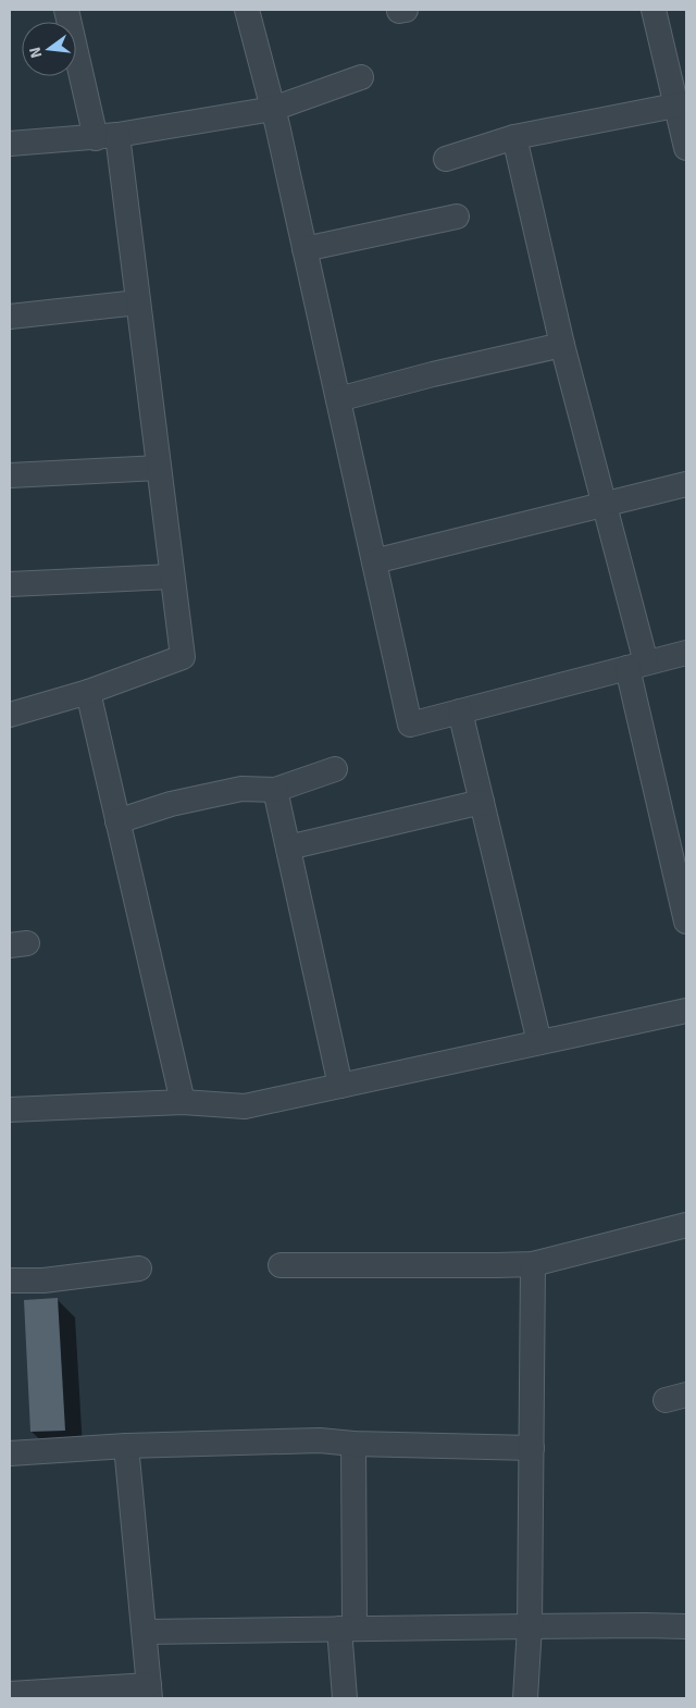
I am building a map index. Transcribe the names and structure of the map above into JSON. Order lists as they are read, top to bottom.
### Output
{
  "north": "left"
}
